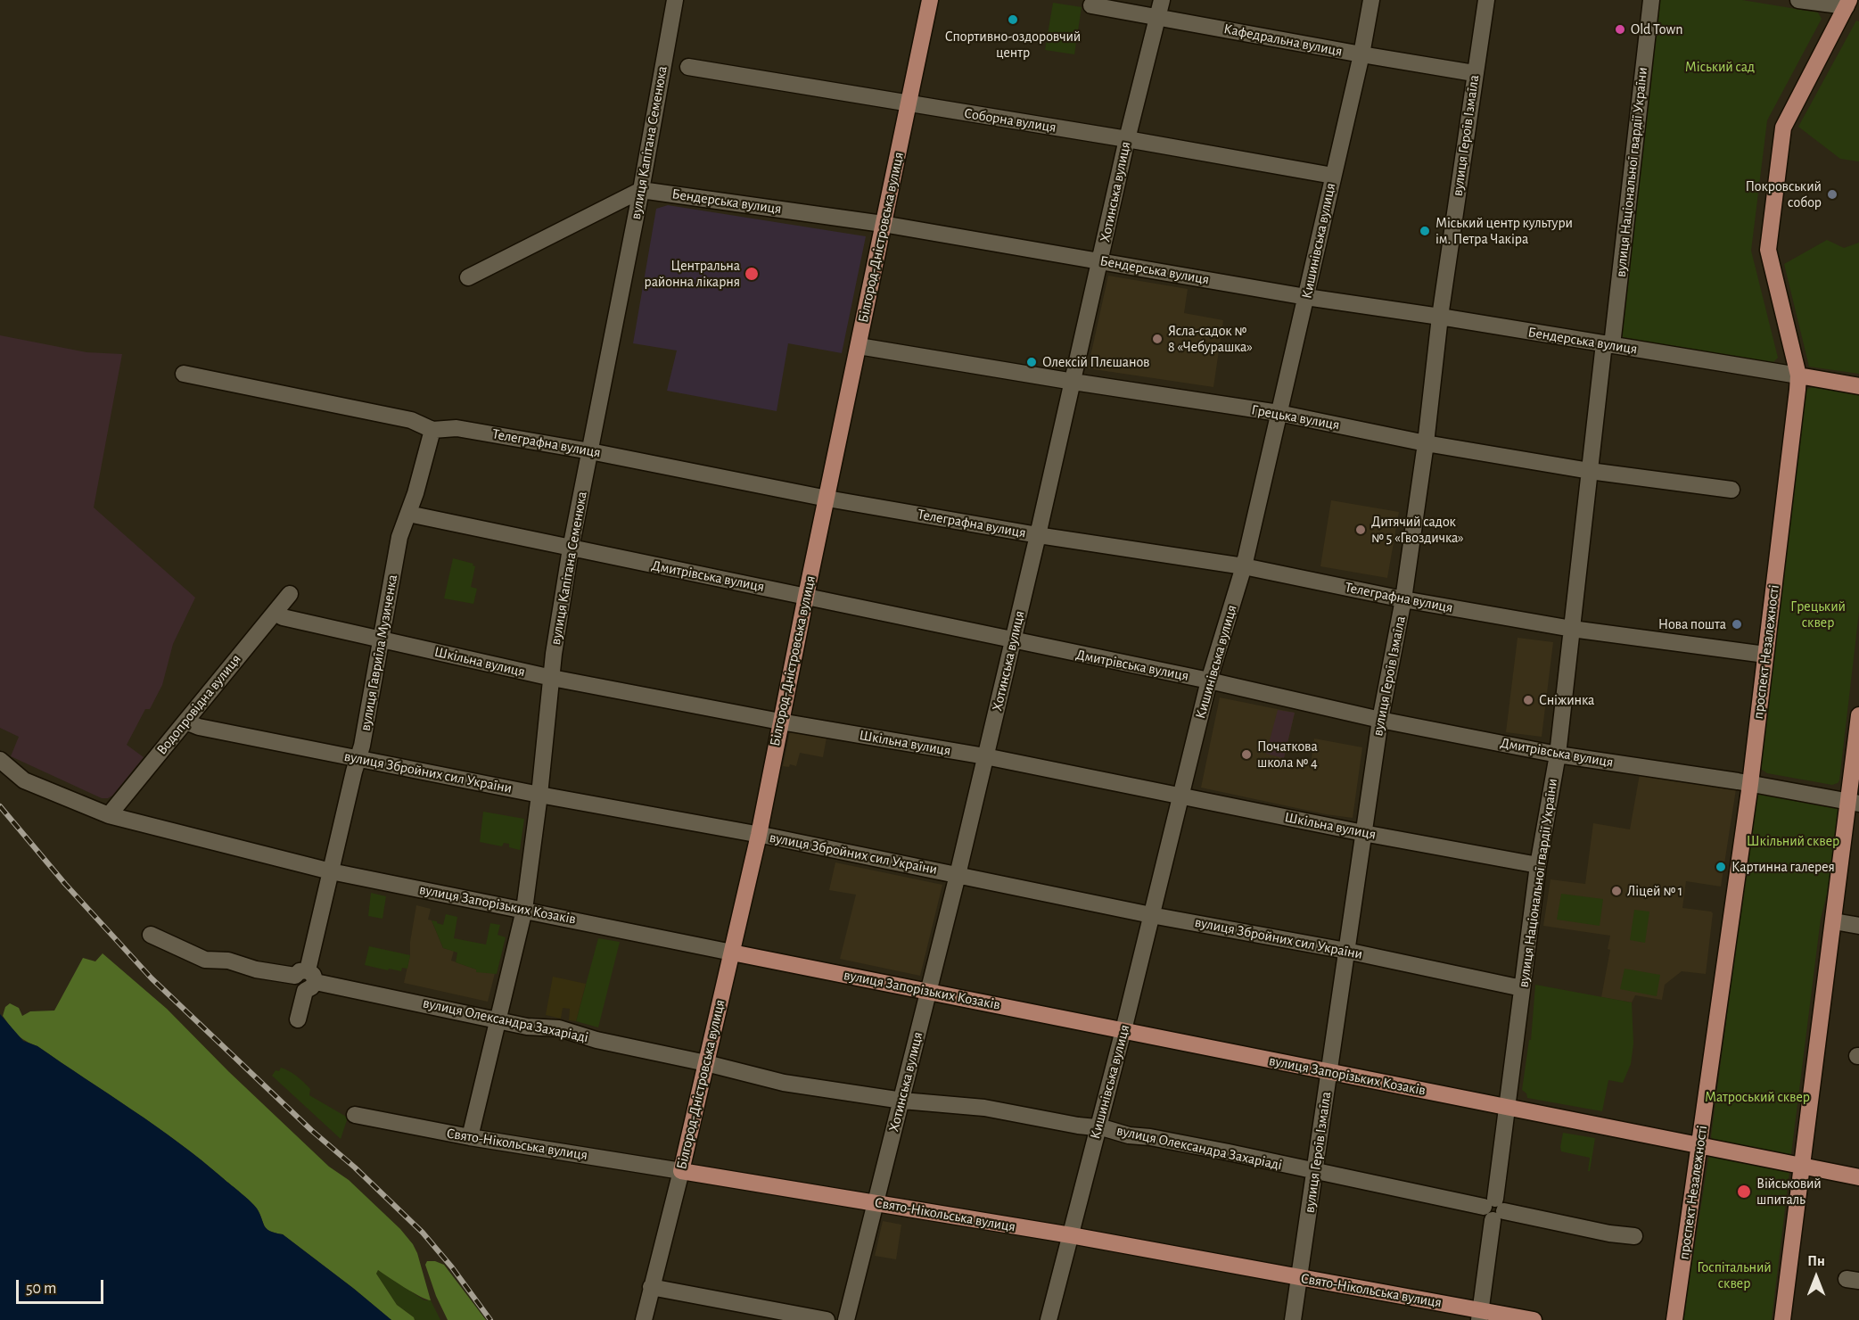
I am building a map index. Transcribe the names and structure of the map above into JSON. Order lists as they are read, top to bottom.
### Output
{
  "streets": {
    "main road": [
      "Бендерська вулиця",
      "Білгород-Дністровська вулиця",
      "проспект Незалежності",
      "вулиця Запорізьких Козаків",
      "Свято-Нікольська вулиця"
    ],
    "street": [
      "Кафедральна вулиця",
      "Соборна вулиця",
      "вулиця Героїв Ізмаїла",
      "вулиця Капітана Семенюка",
      "вулиця Національної гвардії України",
      "Хотинська вулиця",
      "Кишинівська вулиця",
      "Грецька вулиця",
      "Телеграфна вулиця",
      "Дмитрівська вулиця",
      "вулиця Гавриїла Музиченка",
      "Шкільна вулиця",
      "Водопровідна вулиця",
      "вулиця Збройних сил України",
      "вулиця Олександра Захаріаді"
    ]
  },
  "crossings": [
    ["Кафедральна вулиця", "вулиця Героїв Ізмаїла"],
    ["Кафедральна вулиця", "Хотинська вулиця"],
    ["Кафедральна вулиця", "Кишинівська вулиця"],
    ["Соборна вулиця", "Хотинська вулиця"],
    ["Соборна вулиця", "Білгород-Дністровська вулиця"],
    ["Соборна вулиця", "Кишинівська вулиця"],
    ["вулиця Героїв Ізмаїла", "Бендерська вулиця"],
    ["вулиця Героїв Ізмаїла", "Грецька вулиця"],
    ["вулиця Героїв Ізмаїла", "Телеграфна вулиця"],
    ["вулиця Героїв Ізмаїла", "Дмитрівська вулиця"],
    ["вулиця Героїв Ізмаїла", "Шкільна вулиця"],
    ["вулиця Героїв Ізмаїла", "вулиця Збройних сил України"],
    ["вулиця Героїв Ізмаїла", "вулиця Запорізьких Козаків"],
    ["вулиця Героїв Ізмаїла", "вулиця Олександра Захаріаді"],
    ["вулиця Героїв Ізмаїла", "Свято-Нікольська вулиця"],
    ["вулиця Капітана Семенюка", "Бендерська вулиця"],
    ["вулиця Капітана Семенюка", "Телеграфна вулиця"],
    ["вулиця Капітана Семенюка", "Дмитрівська вулиця"],
    ["вулиця Капітана Семенюка", "Шкільна вулиця"],
    ["вулиця Капітана Семенюка", "вулиця Збройних сил України"],
    ["вулиця Капітана Семенюка", "вулиця Запорізьких Козаків"],
    ["вулиця Капітана Семенюка", "вулиця Олександра Захаріаді"],
    ["вулиця Капітана Семенюка", "Свято-Нікольська вулиця"],
    ["вулиця Національної гвардії України", "Бендерська вулиця"],
    ["вулиця Національної гвардії України", "Грецька вулиця"],
    ["вулиця Національної гвардії України", "Телеграфна вулиця"],
    ["вулиця Національної гвардії України", "Дмитрівська вулиця"],
    ["вулиця Національної гвардії України", "Шкільна вулиця"],
    ["вулиця Національної гвардії України", "вулиця Збройних сил України"],
    ["вулиця Національної гвардії України", "вулиця Запорізьких Козаків"],
    ["вулиця Національної гвардії України", "вулиця Олександра Захаріаді"],
    ["вулиця Національної гвардії України", "Свято-Нікольська вулиця"],
    ["Хотинська вулиця", "Бендерська вулиця"],
    ["Хотинська вулиця", "Грецька вулиця"],
    ["Хотинська вулиця", "Телеграфна вулиця"],
    ["Хотинська вулиця", "Дмитрівська вулиця"],
    ["Хотинська вулиця", "Шкільна вулиця"],
    ["Хотинська вулиця", "вулиця Збройних сил України"],
    ["Хотинська вулиця", "вулиця Запорізьких Козаків"],
    ["Хотинська вулиця", "вулиця Олександра Захаріаді"],
    ["Хотинська вулиця", "Свято-Нікольська вулиця"],
    ["Бендерська вулиця", "Білгород-Дністровська вулиця"],
    ["Бендерська вулиця", "Кишинівська вулиця"],
    ["Бендерська вулиця", "проспект Незалежності"],
    ["Білгород-Дністровська вулиця", "Грецька вулиця"],
    ["Білгород-Дністровська вулиця", "Телеграфна вулиця"],
    ["Білгород-Дністровська вулиця", "Дмитрівська вулиця"],
    ["Білгород-Дністровська вулиця", "Шкільна вулиця"],
    ["Білгород-Дністровська вулиця", "вулиця Збройних сил України"],
    ["Білгород-Дністровська вулиця", "вулиця Запорізьких Козаків"],
    ["Білгород-Дністровська вулиця", "вулиця Олександра Захаріаді"],
    ["Білгород-Дністровська вулиця", "Свято-Нікольська вулиця"],
    ["Кишинівська вулиця", "Грецька вулиця"],
    ["Кишинівська вулиця", "Телеграфна вулиця"],
    ["Кишинівська вулиця", "Дмитрівська вулиця"],
    ["Кишинівська вулиця", "Шкільна вулиця"],
    ["Кишинівська вулиця", "вулиця Збройних сил України"],
    ["Кишинівська вулиця", "вулиця Запорізьких Козаків"],
    ["Кишинівська вулиця", "вулиця Олександра Захаріаді"],
    ["Кишинівська вулиця", "Свято-Нікольська вулиця"],
    ["Телеграфна вулиця", "проспект Незалежності"],
    ["Телеграфна вулиця", "вулиця Гавриїла Музиченка"],
    ["Дмитрівська вулиця", "проспект Незалежності"],
    ["Дмитрівська вулиця", "вулиця Гавриїла Музиченка"],
    ["проспект Незалежності", "вулиця Запорізьких Козаків"],
    ["вулиця Гавриїла Музиченка", "Шкільна вулиця"],
    ["вулиця Гавриїла Музиченка", "вулиця Збройних сил України"],
    ["вулиця Гавриїла Музиченка", "вулиця Запорізьких Козаків"],
    ["вулиця Гавриїла Музиченка", "вулиця Олександра Захаріаді"],
    ["Шкільна вулиця", "Водопровідна вулиця"],
    ["Водопровідна вулиця", "вулиця Збройних сил України"],
    ["Водопровідна вулиця", "вулиця Запорізьких Козаків"]
  ],
  "parks": [
    "Міський сад",
    "Грецький сквер",
    "Шкільний сквер",
    "Матроський сквер",
    "Госпітальний сквер"
  ],
  "places": [
    "Спортивно-оздоровчий центр",
    "Old Town",
    "Покровський собор",
    "Міський центр культури ім. Петра Чакіра",
    "Центральна районна лікарня",
    "Ясла-садок № 8 «Чебурашка»",
    "Олексій Плєшанов",
    "Дитячий садок № 5 «Гвоздичка»",
    "Нова пошта",
    "Сніжинка",
    "Початкова школа № 4",
    "Картинна галерея",
    "Ліцей № 1",
    "Військовий шпиталь"
  ],
  "scale_bar": "50 m",
  "north": "top"
}
